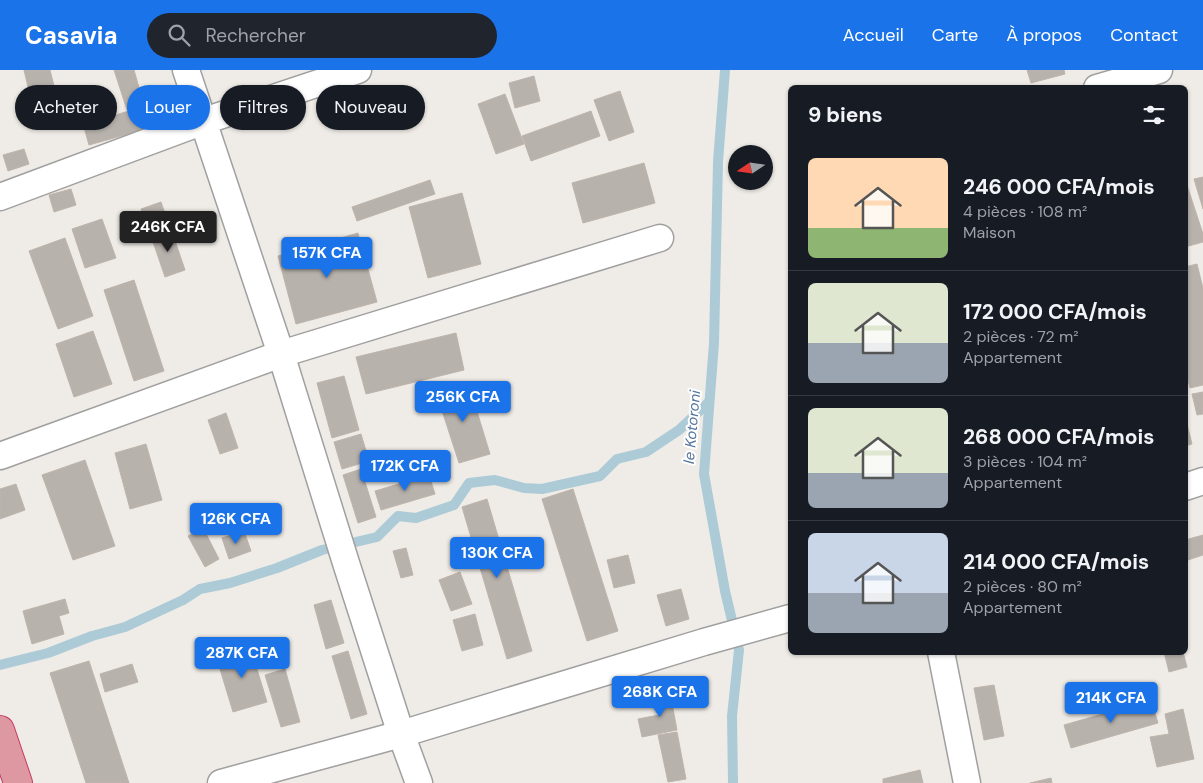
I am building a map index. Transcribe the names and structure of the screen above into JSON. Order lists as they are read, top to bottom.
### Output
{
  "water": ["le Kotoroni"],
  "north": "left",
  "page": {
    "header": "Casavia",
    "search": "Rechercher",
    "nav": [
      "Accueil",
      "Carte",
      "À propos",
      "Contact"
    ],
    "chip": [
      "Acheter",
      "Louer",
      "Filtres",
      "Nouveau"
    ],
    "heading": "9 biens",
    "list": [
      {
        "name": "246 000 CFA/mois",
        "note": "4 pièces · 108 m² · Maison"
      },
      {
        "name": "172 000 CFA/mois",
        "note": "2 pièces · 72 m² · Appartement"
      },
      {
        "name": "268 000 CFA/mois",
        "note": "3 pièces · 104 m² · Appartement"
      },
      {
        "name": "214 000 CFA/mois",
        "note": "2 pièces · 80 m² · Appartement"
      }
    ],
    "price": [
      "246K CFA",
      "157K CFA",
      "256K CFA",
      "172K CFA",
      "126K CFA",
      "130K CFA",
      "287K CFA",
      "268K CFA",
      "214K CFA"
    ]
  }
}
